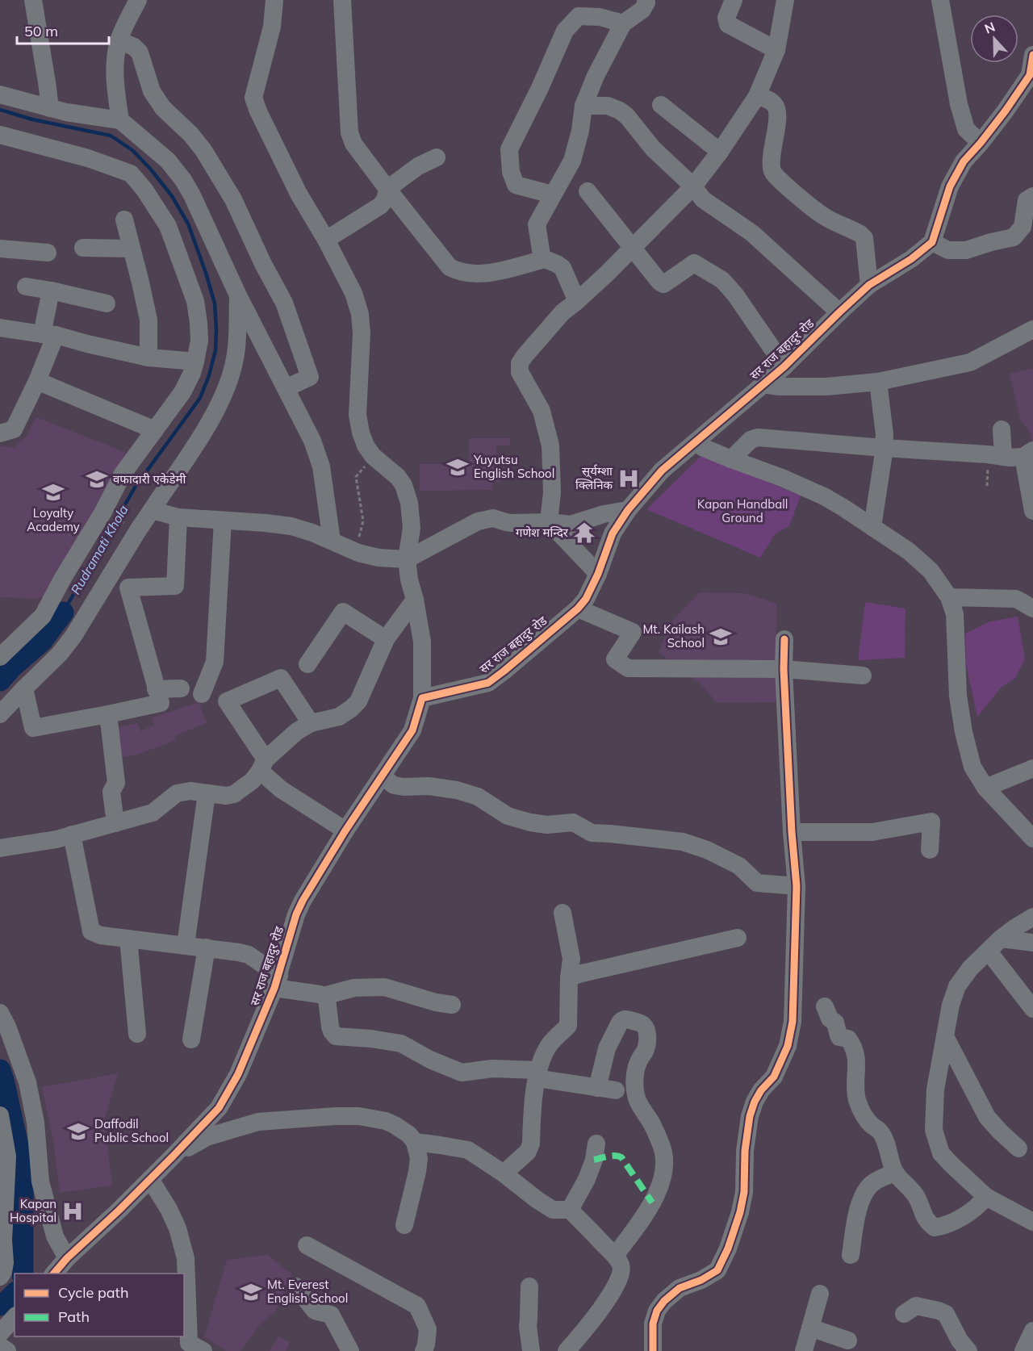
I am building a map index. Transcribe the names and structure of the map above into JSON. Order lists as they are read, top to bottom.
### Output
{
  "streets": {
    "street": ["सर राज बहादुर रोड"]
  },
  "water": ["Rudramati Khola"],
  "parks": ["Kapan Handball Ground"],
  "places": {
    "school or university": [
      "Yuyutsu English School",
      "वफादारी एकेडेमी",
      "Loyalty Academy",
      "Mt. Kailash School",
      "Daffodil Public School",
      "Mt. Everest English School"
    ],
    "hospital": ["सूर्यम्शा क्लिनिक", "Kapan Hospital"],
    "temple": ["गणेश मन्दिर"]
  },
  "legend": ["Cycle path", "Path"],
  "scale_bar": "50 m",
  "north": "top"
}
